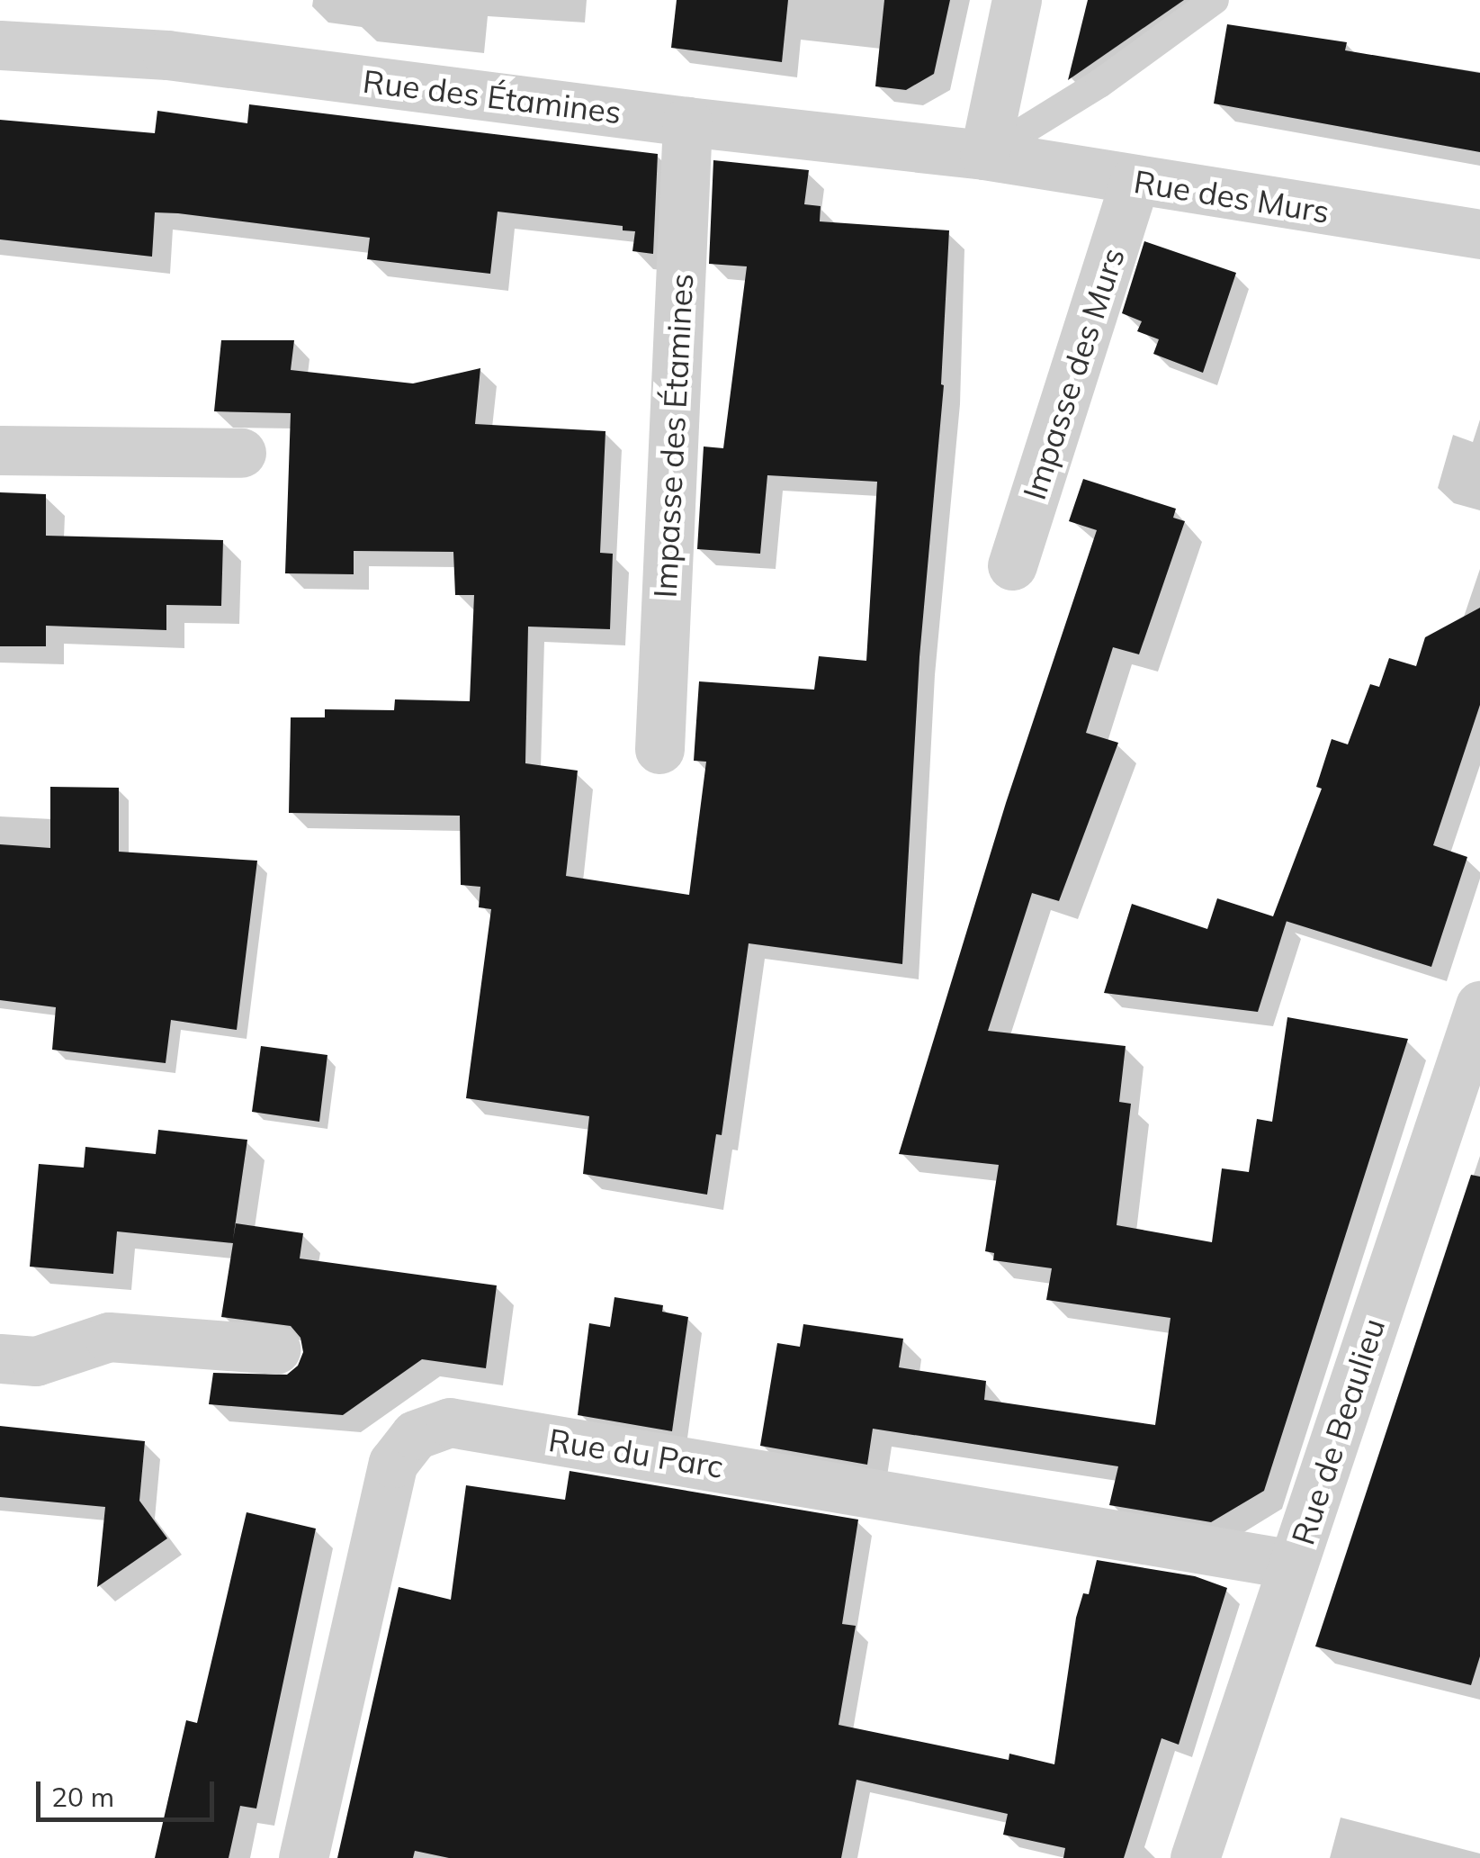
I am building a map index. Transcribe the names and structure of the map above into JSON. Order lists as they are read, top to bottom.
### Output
{
  "streets": {
    "street": [
      "Rue des Étamines",
      "Rue des Murs",
      "Impasse des Murs",
      "Impasse des Étamines",
      "Rue de Beaulieu",
      "Rue du Parc"
    ]
  },
  "crossings": [
    ["Rue des Étamines", "Rue des Murs"],
    ["Rue des Étamines", "Impasse des Étamines"],
    ["Rue des Murs", "Impasse des Murs"],
    ["Rue de Beaulieu", "Rue du Parc"]
  ],
  "scale_bar": "20 m"
}
